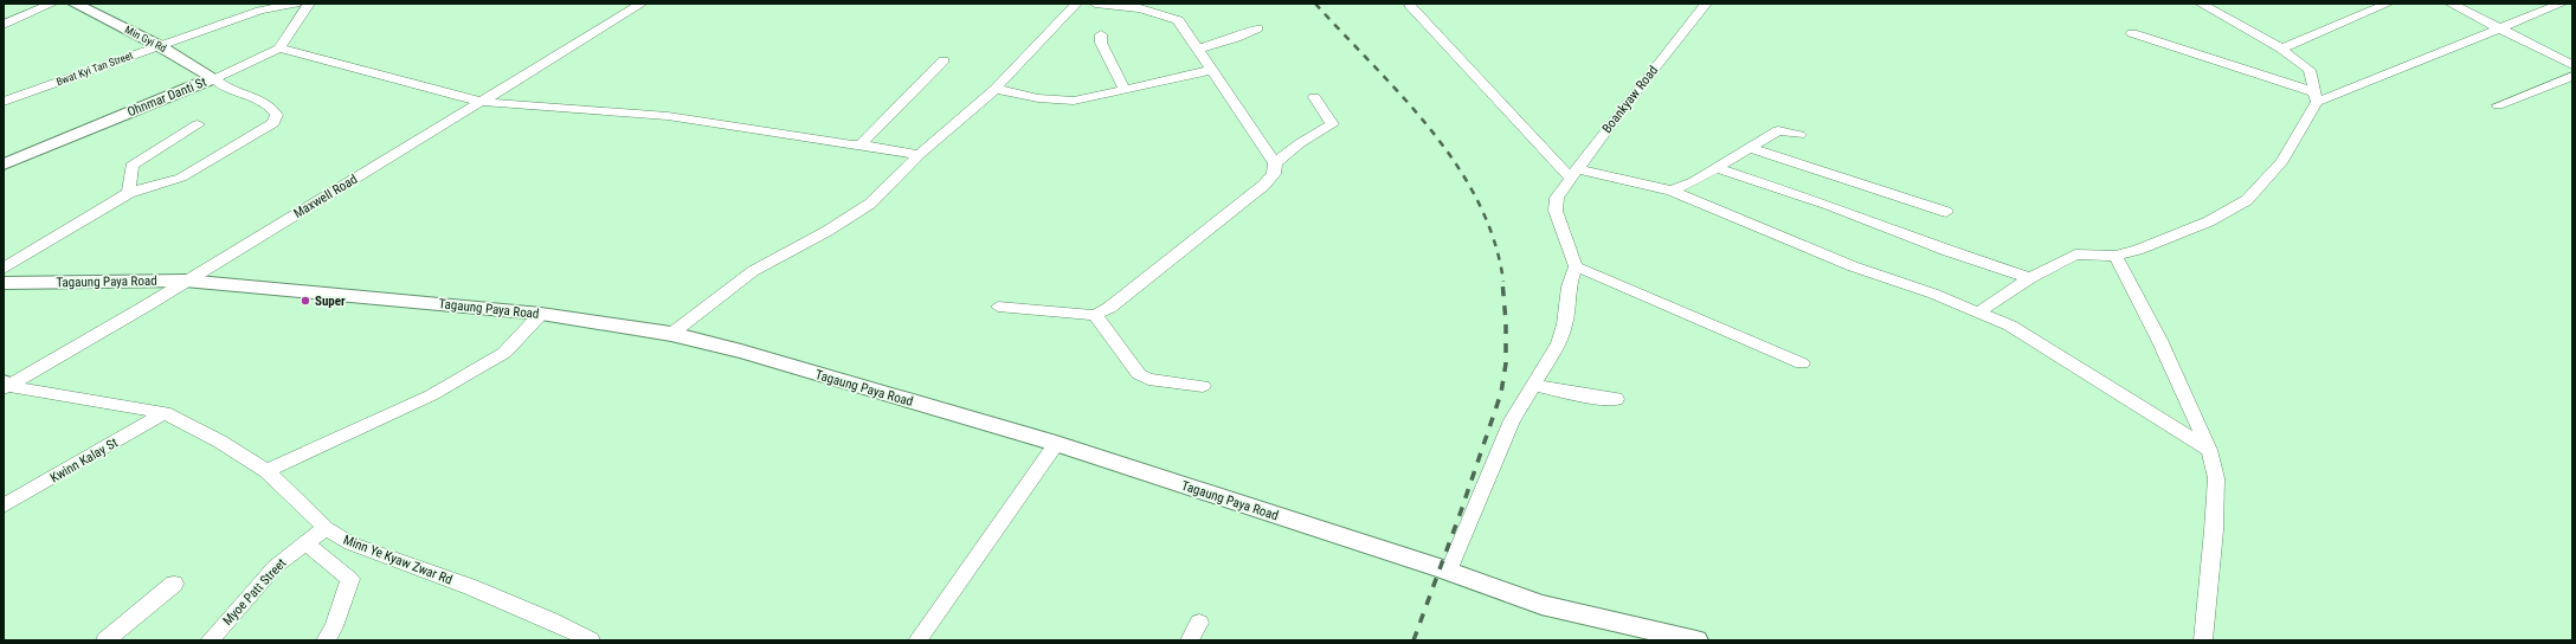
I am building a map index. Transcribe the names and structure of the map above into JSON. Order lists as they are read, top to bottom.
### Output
{
  "streets": {
    "main road": ["Min Gyi Rd", "Ohnmar Danti St", "Tagaung Paya Road"],
    "street": [
      "Bwat Kyi Tan Street",
      "Boankyaw Road",
      "Maxwell Road",
      "Kwinn Kalay St",
      "Minn Ye Kyaw Zwar Rd",
      "Myoe Patt Street"
    ]
  },
  "crossings": [
    ["Min Gyi Rd", "Bwat Kyi Tan Street"],
    ["Min Gyi Rd", "Ohnmar Danti St"],
    ["Maxwell Road", "Tagaung Paya Road"],
    ["Maxwell Road", "Minn Ye Kyaw Zwar Rd"],
    ["Kwinn Kalay St", "Minn Ye Kyaw Zwar Rd"],
    ["Minn Ye Kyaw Zwar Rd", "Myoe Patt Street"]
  ],
  "places": ["Super"]
}
